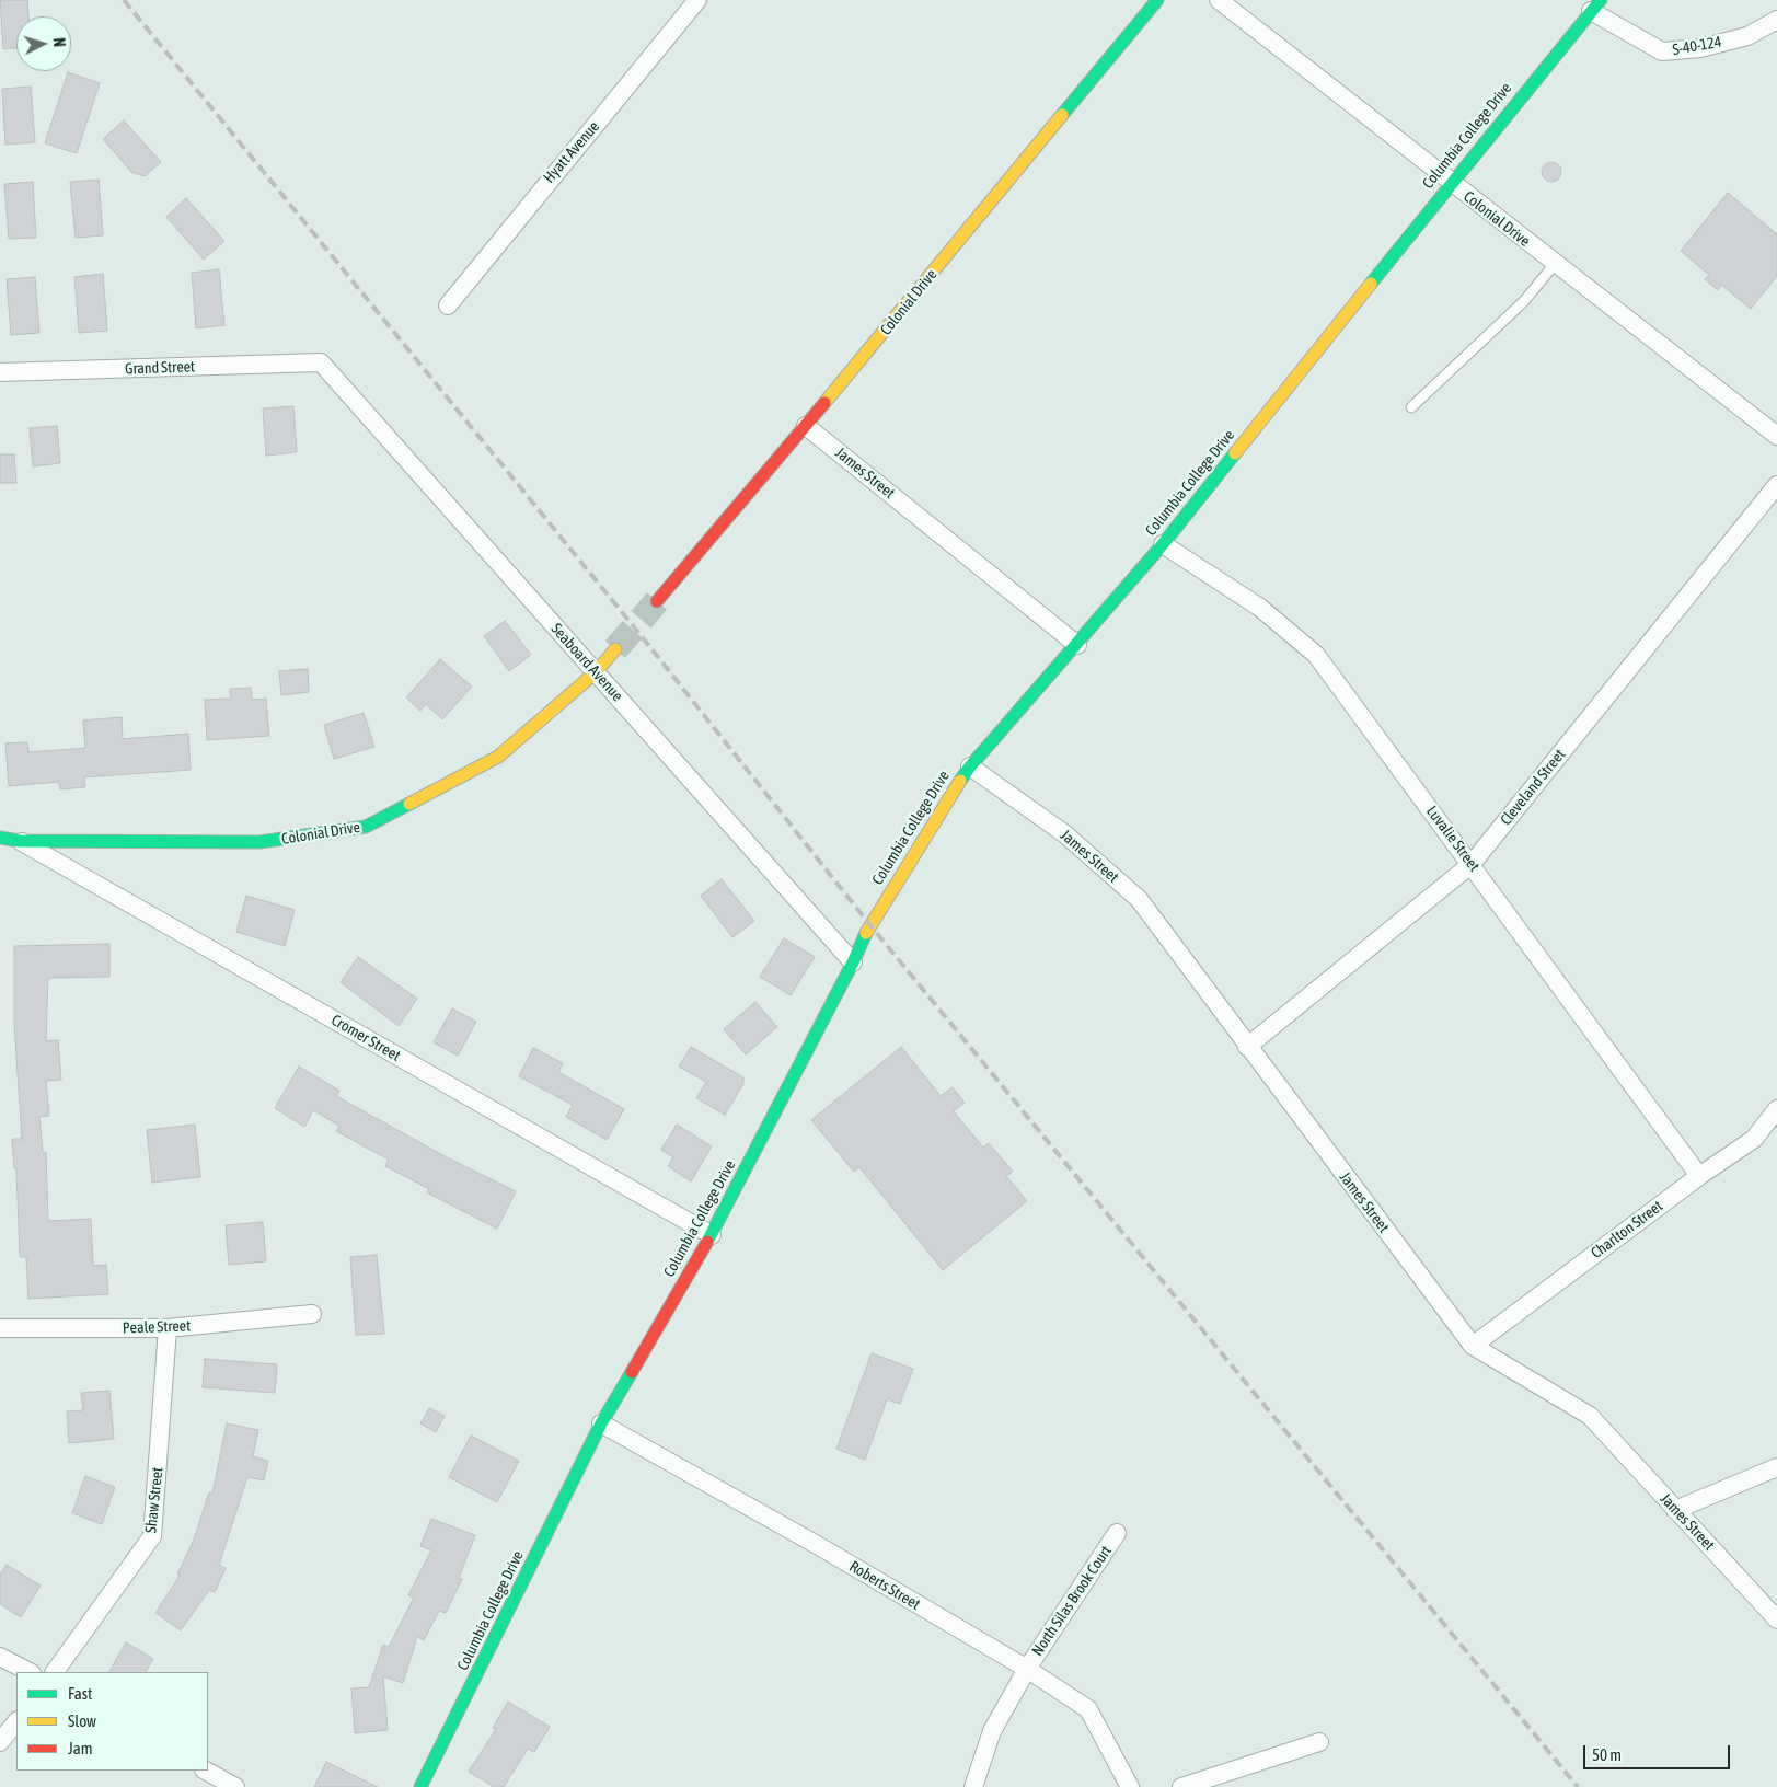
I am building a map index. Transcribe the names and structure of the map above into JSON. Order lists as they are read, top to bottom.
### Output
{
  "streets": {
    "street": [
      "S-40-124",
      "Columbia College Drive",
      "Hyatt Avenue",
      "Colonial Drive",
      "Grand Street",
      "James Street",
      "Seaboard Avenue",
      "Cleveland Street",
      "Luvalie Street",
      "Cromer Street",
      "Charlton Street",
      "Peale Street",
      "Shaw Street",
      "Roberts Street",
      "North Silas Brook Court"
    ]
  },
  "crossings": [
    ["S-40-124", "Columbia College Drive"],
    ["Columbia College Drive", "Colonial Drive"],
    ["Columbia College Drive", "James Street"],
    ["Columbia College Drive", "Seaboard Avenue"],
    ["Columbia College Drive", "Luvalie Street"],
    ["Columbia College Drive", "Cromer Street"],
    ["Columbia College Drive", "Roberts Street"],
    ["Colonial Drive", "James Street"],
    ["Colonial Drive", "Seaboard Avenue"],
    ["Colonial Drive", "Cromer Street"],
    ["Grand Street", "Seaboard Avenue"],
    ["James Street", "Cleveland Street"],
    ["James Street", "Charlton Street"],
    ["Cleveland Street", "Luvalie Street"],
    ["Luvalie Street", "Charlton Street"],
    ["Peale Street", "Shaw Street"],
    ["Roberts Street", "North Silas Brook Court"]
  ],
  "legend": ["Fast", "Slow", "Jam"],
  "scale_bar": "50 m",
  "north": "right"
}
